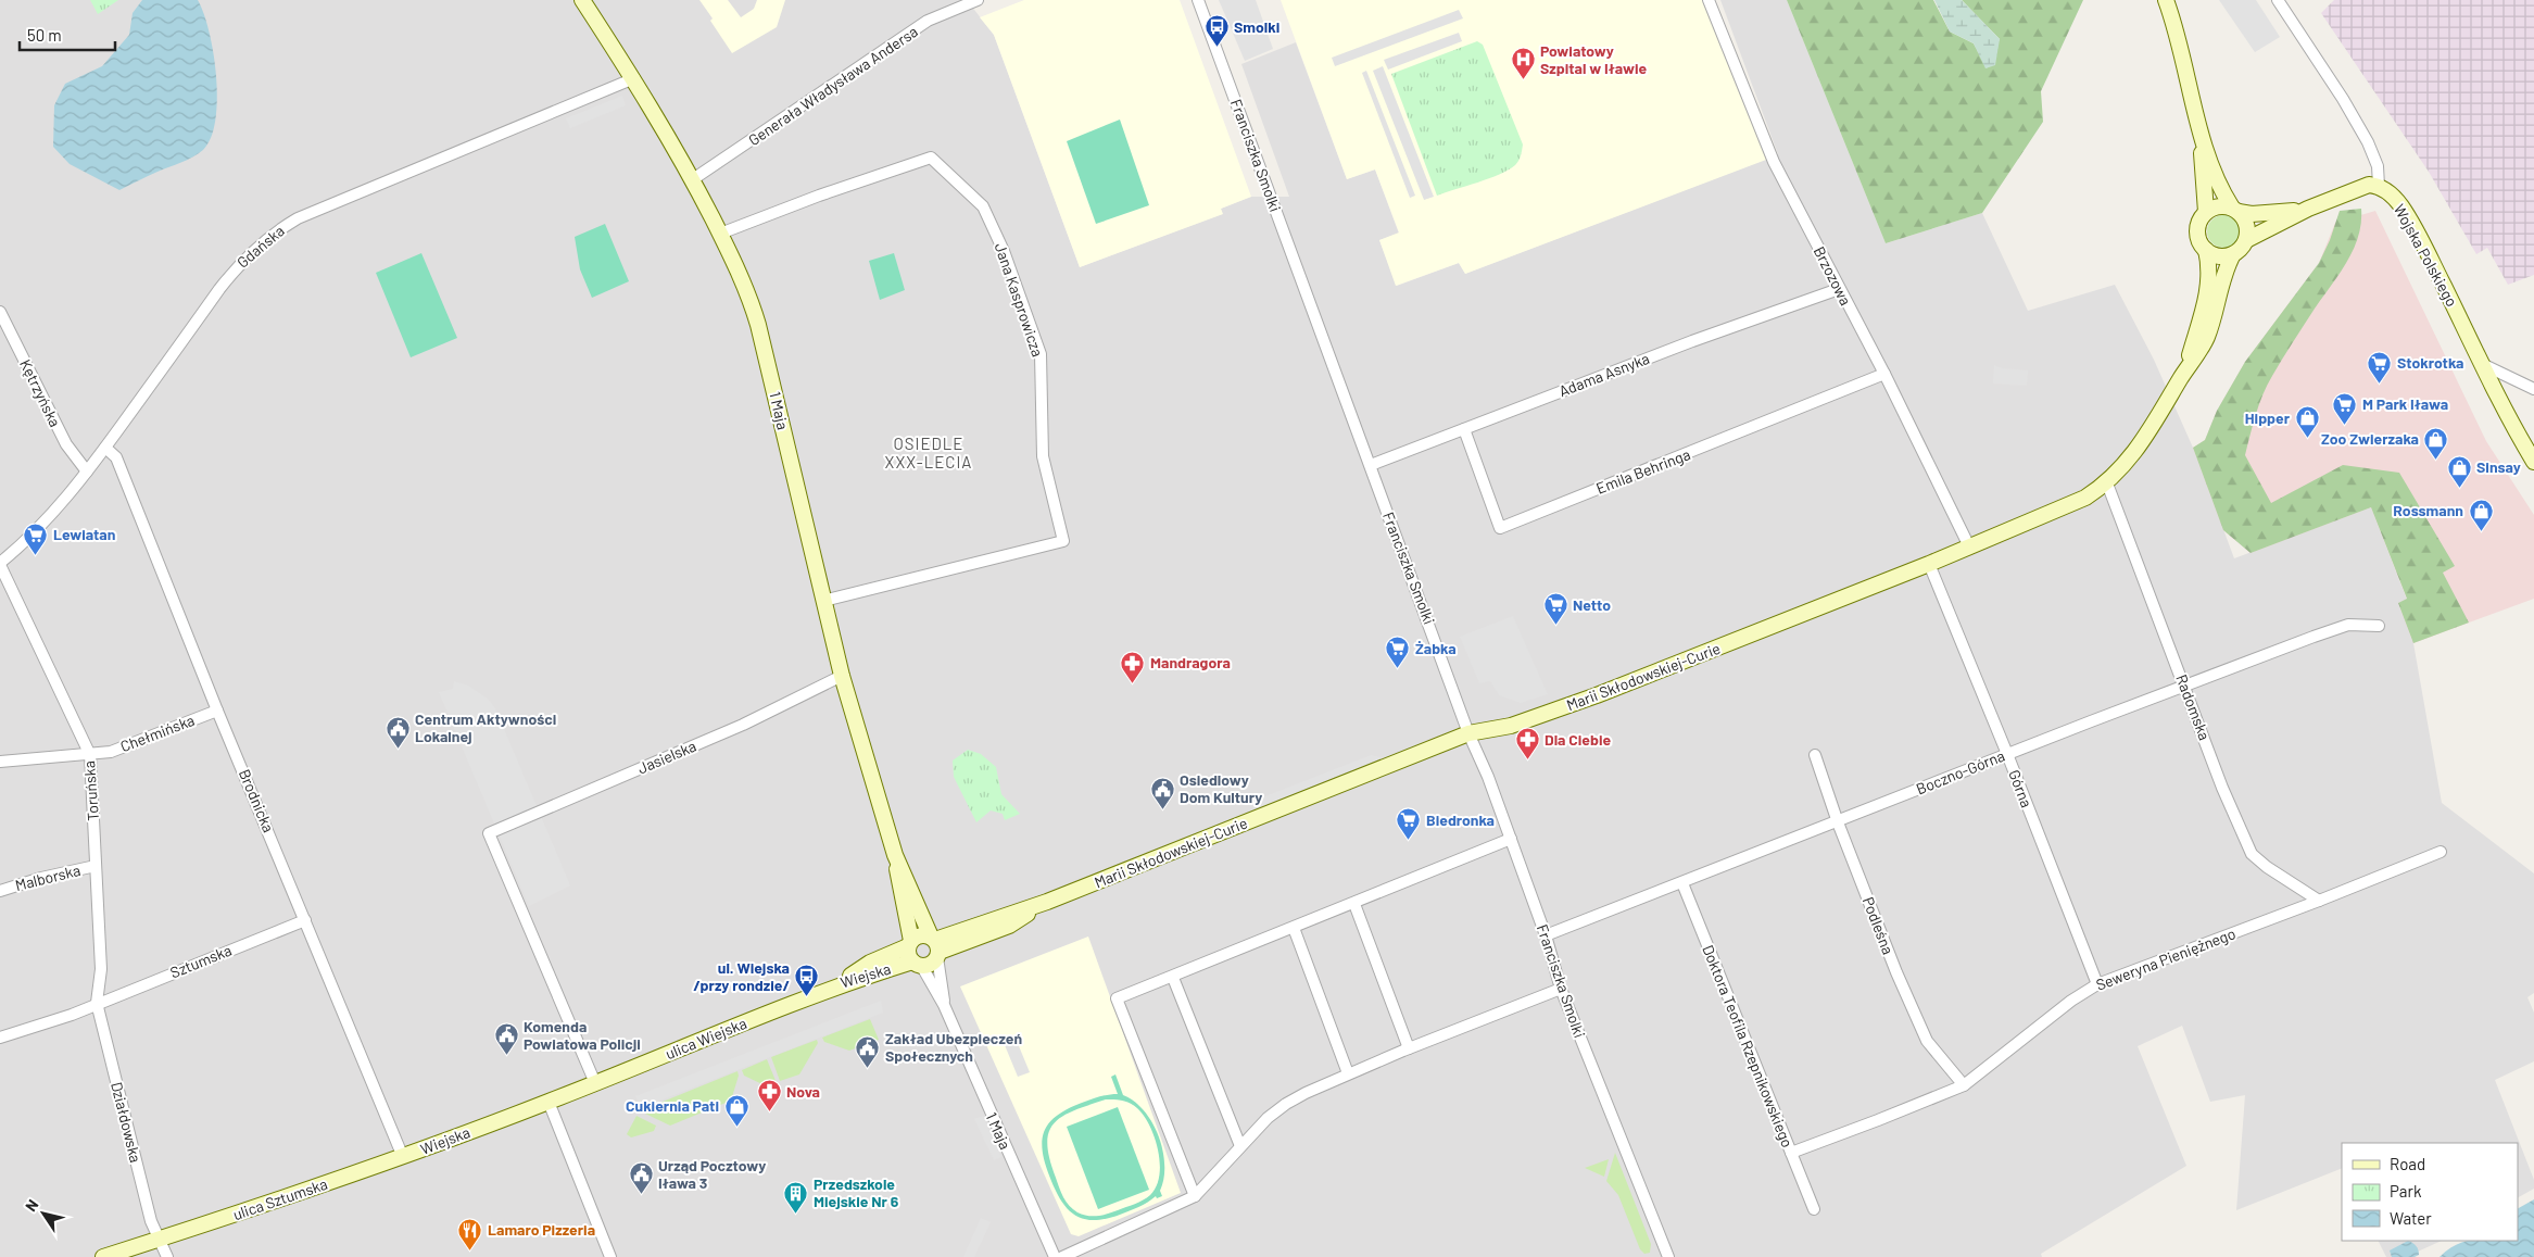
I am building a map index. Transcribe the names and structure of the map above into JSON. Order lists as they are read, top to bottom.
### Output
{
  "streets": {
    "street": [
      "Generała Władysława Andersa",
      "Franciszka Smolki",
      "Gdańska",
      "Wojska Polskiego",
      "Brzozowa",
      "Jana Kasprowicza",
      "Adama Asnyka",
      "Kętrzyńska",
      "1 Maja",
      "Emila Behringa",
      "Marii Skłodowskiej-Curie",
      "Radomska",
      "Chełmińska",
      "Jasielska",
      "Boczno-Górna",
      "Górna",
      "Toruńska",
      "Brodnicka",
      "Malborska",
      "Podleśna",
      "Seweryna Pieniężnego",
      "Sztumska",
      "Wiejska",
      "ulica Wiejska",
      "Doktora Teofila Rzepnikowskiego",
      "Działdowska",
      "ulica Sztumska"
    ]
  },
  "crossings": [
    ["Generała Władysława Andersa", "1 Maja"],
    ["Franciszka Smolki", "Adama Asnyka"],
    ["Franciszka Smolki", "Marii Skłodowskiej-Curie"],
    ["Franciszka Smolki", "Boczno-Górna"],
    ["Gdańska", "Kętrzyńska"],
    ["Gdańska", "1 Maja"],
    ["Gdańska", "Toruńska"],
    ["Gdańska", "Brodnicka"],
    ["Brzozowa", "Adama Asnyka"],
    ["Brzozowa", "Emila Behringa"],
    ["Brzozowa", "Marii Skłodowskiej-Curie"],
    ["Jana Kasprowicza", "1 Maja"],
    ["Adama Asnyka", "Emila Behringa"],
    ["1 Maja", "Marii Skłodowskiej-Curie"],
    ["1 Maja", "Jasielska"],
    ["1 Maja", "Wiejska"],
    ["Marii Skłodowskiej-Curie", "Radomska"],
    ["Marii Skłodowskiej-Curie", "Górna"],
    ["Marii Skłodowskiej-Curie", "Wiejska"],
    ["Radomska", "Boczno-Górna"],
    ["Radomska", "Seweryna Pieniężnego"],
    ["Chełmińska", "Toruńska"],
    ["Chełmińska", "Brodnicka"],
    ["Jasielska", "ulica Wiejska"],
    ["Boczno-Górna", "Górna"],
    ["Boczno-Górna", "Podleśna"],
    ["Boczno-Górna", "Doktora Teofila Rzepnikowskiego"],
    ["Górna", "Seweryna Pieniężnego"],
    ["Toruńska", "Malborska"],
    ["Toruńska", "Sztumska"],
    ["Toruńska", "Działdowska"],
    ["Brodnicka", "Sztumska"],
    ["Brodnicka", "Wiejska"],
    ["Brodnicka", "ulica Sztumska"],
    ["Podleśna", "Seweryna Pieniężnego"],
    ["Seweryna Pieniężnego", "Doktora Teofila Rzepnikowskiego"],
    ["Sztumska", "Działdowska"],
    ["Wiejska", "ulica Wiejska"],
    ["Wiejska", "ulica Sztumska"],
    ["Działdowska", "ulica Sztumska"]
  ],
  "districts": ["OSIEDLE XXX-LECIA"],
  "places": {
    "bus stop": ["Smolki", "ul. Wiejska /przy rondzie/"],
    "hospital": ["Powiatowy Szpital w Iławie"],
    "supermarket": [
      "Stokrotka",
      "M Park Iława",
      "Lewiatan",
      "Netto",
      "Żabka",
      "Biedronka"
    ],
    "shop": [
      "Hipper",
      "Zoo Zwierzaka",
      "Sinsay",
      "Rossmann",
      "Cukiernia Pati"
    ],
    "pharmacy": ["Mandragora", "Dla Ciebie", "Nova"],
    "public building": [
      "Centrum Aktywności Lokalnej",
      "Osiedlowy Dom Kultury",
      "Komenda Powiatowa Policji",
      "Zakład Ubezpieczeń Społecznych",
      "Urząd Pocztowy Iława 3"
    ],
    "building": ["Przedszkole Miejskie Nr 6"],
    "restaurant": ["Lamaro Pizzeria"]
  },
  "legend": ["Road", "Park", "Water"],
  "scale_bar": "50 m",
  "north": "top left"
}
